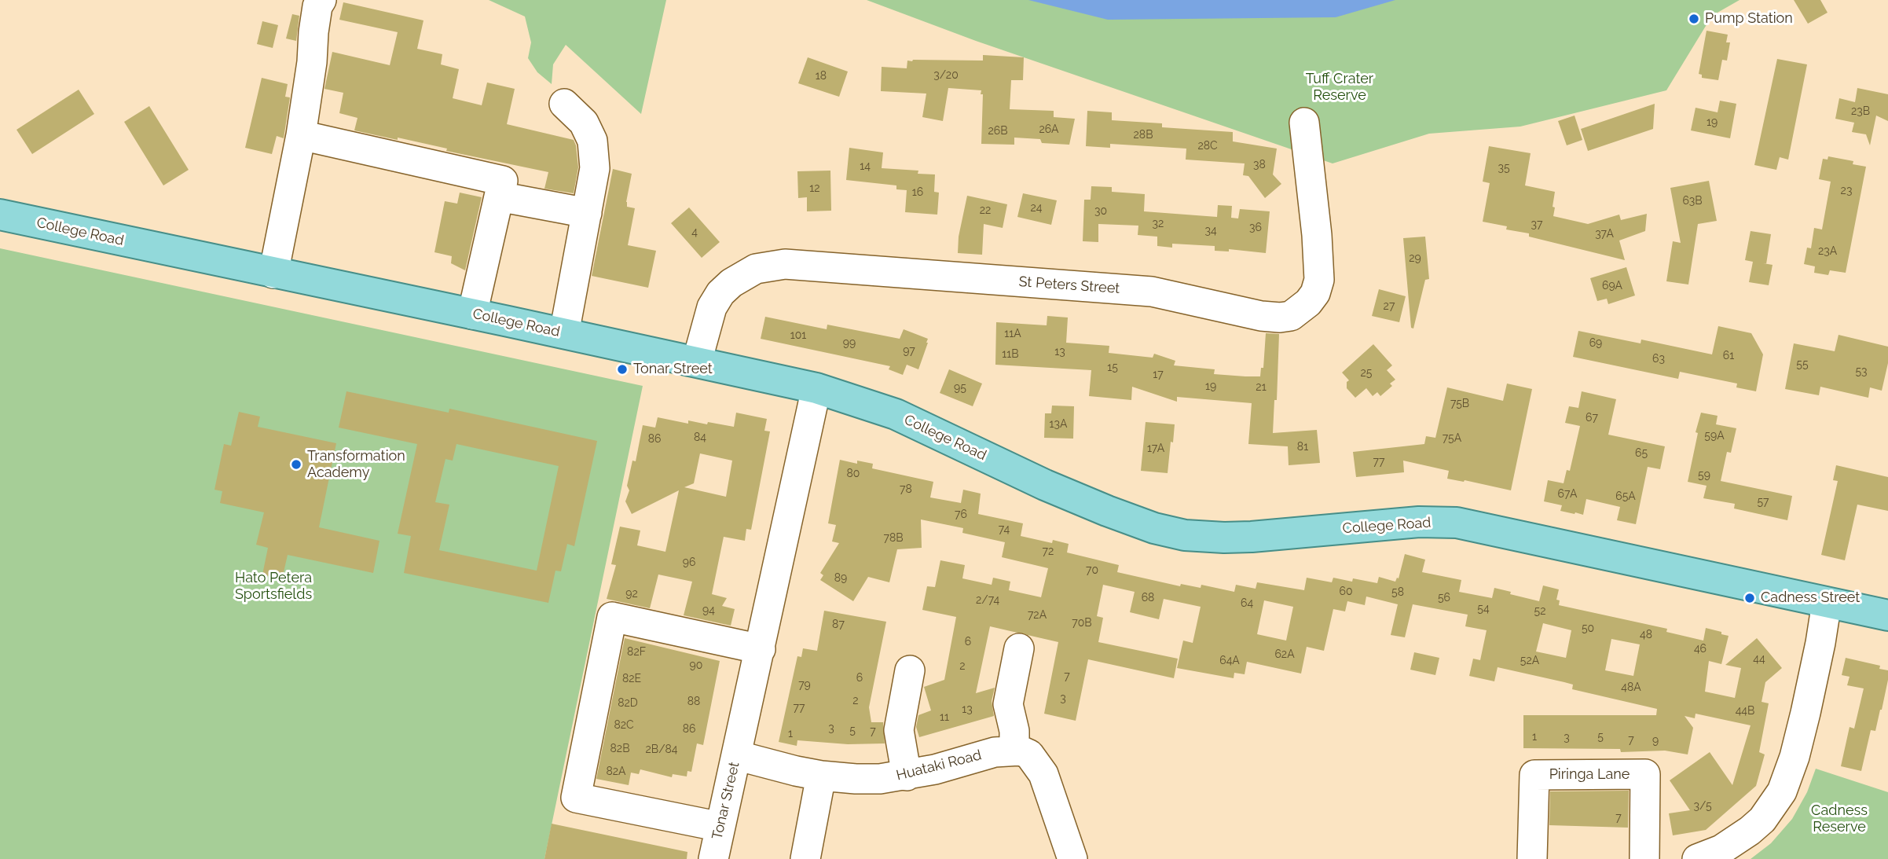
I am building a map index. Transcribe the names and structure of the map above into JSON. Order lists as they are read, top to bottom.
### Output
{
  "streets": {
    "main road": ["College Road"],
    "street": [
      "St Peters Street",
      "Huataki Road",
      "Piringa Lane",
      "Tonar Street"
    ]
  },
  "crossings": [
    ["College Road", "St Peters Street"],
    ["College Road", "Tonar Street"],
    ["Huataki Road", "Tonar Street"]
  ],
  "parks": ["Tuff Crater Reserve", "Hato Petera Sportsfields", "Cadness Reserve"],
  "places": [
    "Pump Station",
    "Tonar Street",
    "Transformation Academy",
    "Cadness Street"
  ],
  "house_numbers": [
    "3/20",
    "18",
    "23B",
    "19",
    "26A",
    "26B",
    "28B",
    "28C",
    "38",
    "14",
    "35",
    "12",
    "23",
    "16",
    "63B",
    "24",
    "22",
    "30",
    "32",
    "37",
    "36",
    "34",
    "4",
    "37A",
    "23A",
    "29",
    "69A",
    "27",
    "11A",
    "101",
    "99",
    "69",
    "97",
    "13",
    "11B",
    "61",
    "63",
    "55",
    "15",
    "53",
    "25",
    "17",
    "19",
    "21",
    "95",
    "75B",
    "67",
    "13A",
    "59A",
    "84",
    "75A",
    "86",
    "81",
    "17A",
    "65",
    "77",
    "80",
    "59",
    "78",
    "67A",
    "65A",
    "57",
    "76",
    "74",
    "78B",
    "72",
    "96",
    "70",
    "89",
    "60",
    "58",
    "92",
    "68",
    "56",
    "2/74",
    "64",
    "54",
    "94",
    "52",
    "72A",
    "70B",
    "87",
    "50",
    "48",
    "6",
    "46",
    "82F",
    "62A",
    "44",
    "64A",
    "52A",
    "90",
    "2",
    "7",
    "6",
    "82E",
    "79",
    "48A",
    "3",
    "2",
    "88",
    "82D",
    "77",
    "13",
    "44B",
    "11",
    "82C",
    "3",
    "86",
    "5",
    "7",
    "1",
    "1",
    "5",
    "3",
    "7",
    "9",
    "82B",
    "2B/84",
    "82A",
    "3/5",
    "7"
  ]
}
